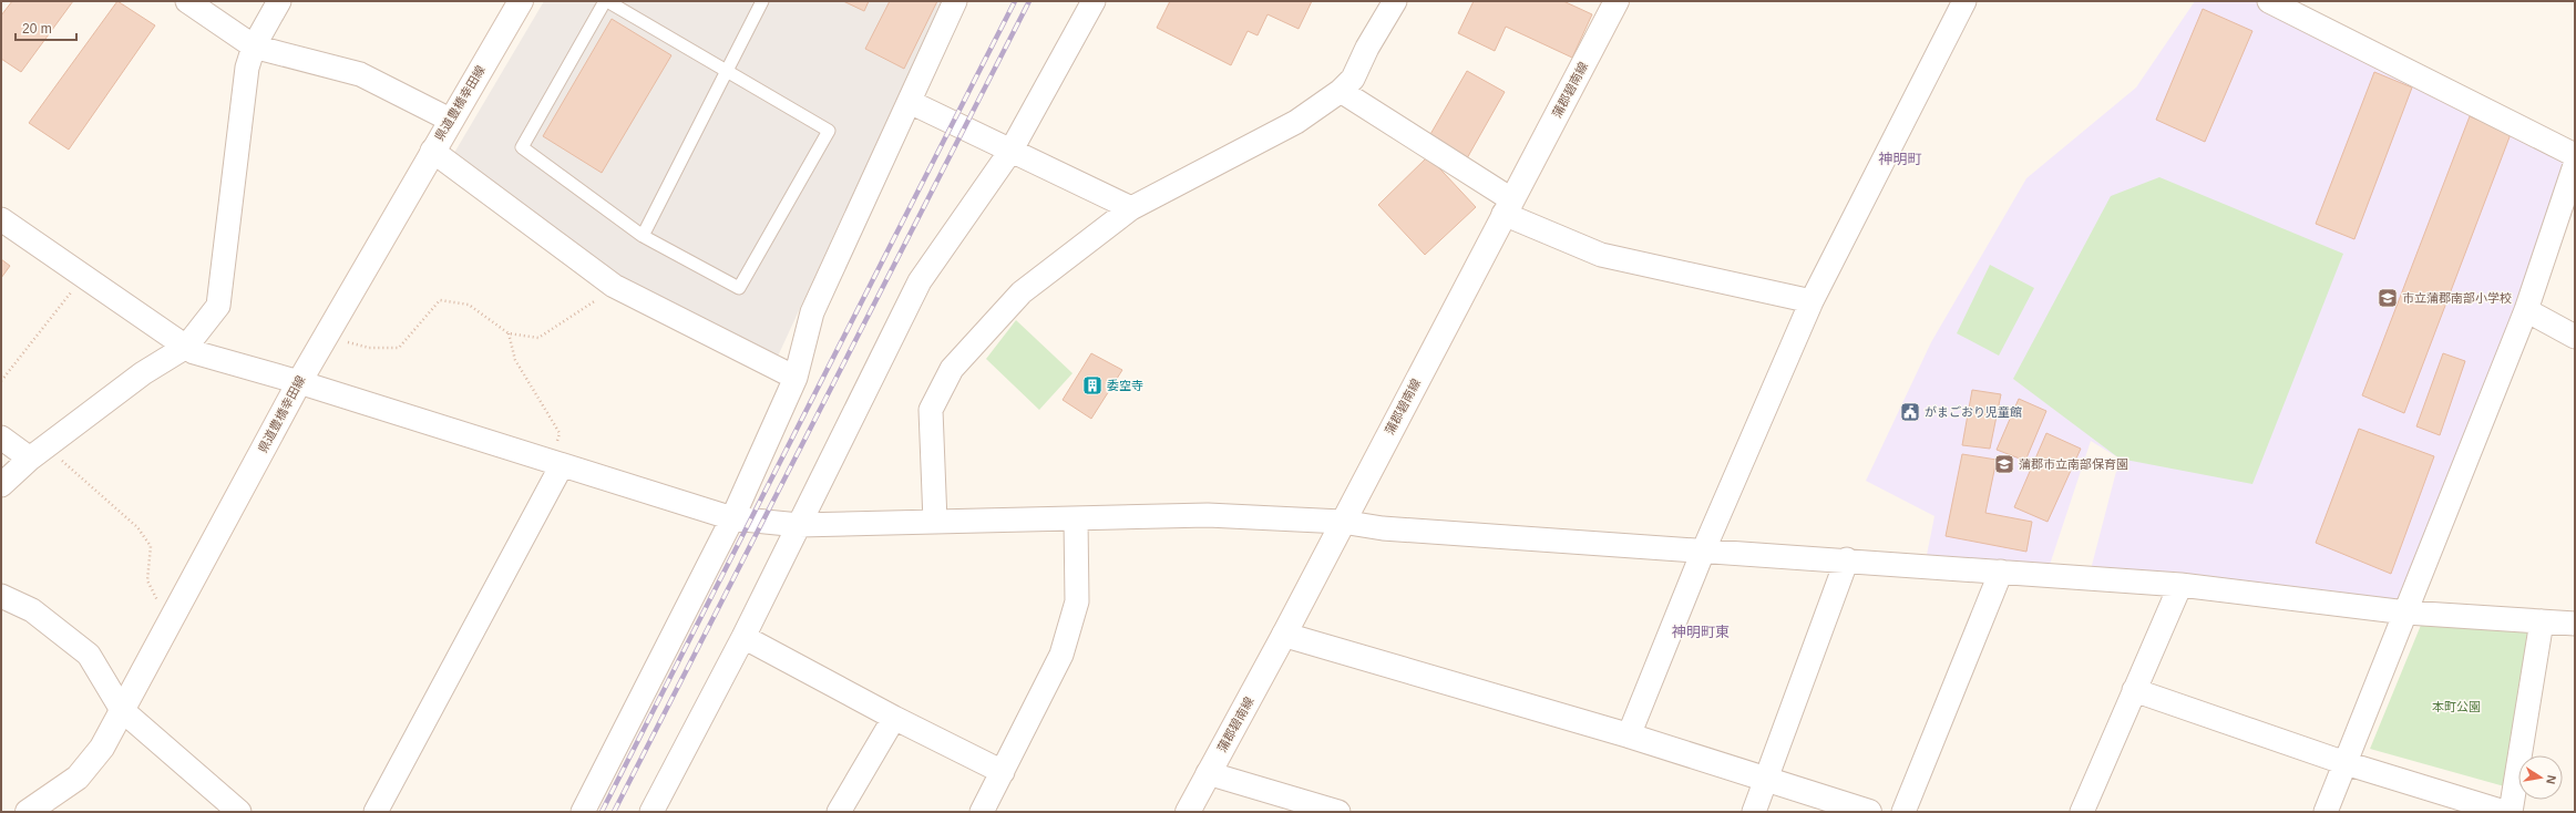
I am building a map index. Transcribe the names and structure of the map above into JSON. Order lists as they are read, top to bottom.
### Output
{
  "streets": {
    "main road": ["蒲郡碧南線", "県道豊橋幸田線"]
  },
  "districts": ["神明町", "神明町東"],
  "parks": ["本町公園"],
  "places": {
    "school or university": ["市立蒲郡南部小学校", "蒲郡市立南部保育園"],
    "building": ["委空寺"],
    "public building": ["がまごおり児童館"]
  },
  "scale_bar": "20 m",
  "north": "right"
}
